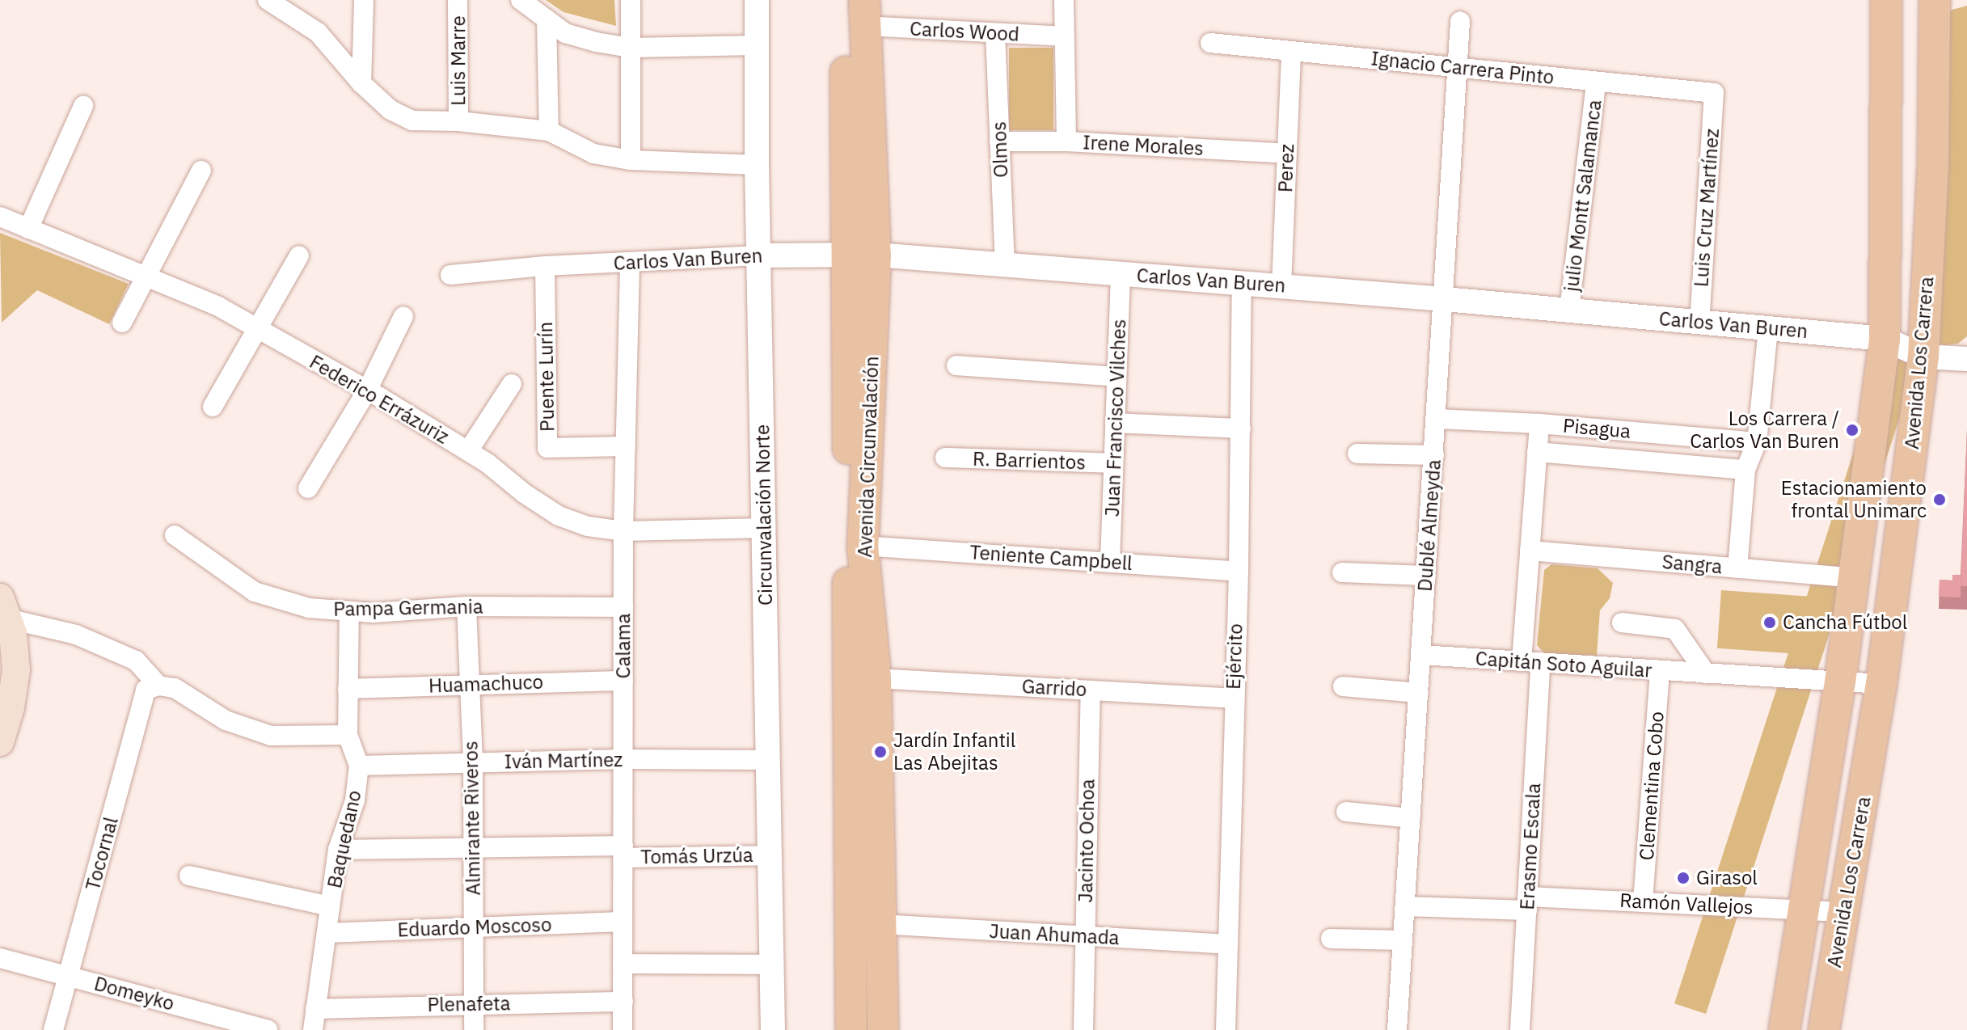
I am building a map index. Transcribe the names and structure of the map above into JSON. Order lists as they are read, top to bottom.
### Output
{
  "streets": {
    "main road": ["Avenida Los Carrera", "Avenida Circunvalación"],
    "street": [
      "Carlos Wood",
      "Luis Marre",
      "Ignacio Carrera Pinto",
      "Irene Morales",
      "Olmos",
      "Perez",
      "julio Montt Salamanca",
      "Luis Cruz Martínez",
      "Carlos Van Buren",
      "Puente Lurín",
      "Federico Errázuriz",
      "Juan Francisco Vilches",
      "Pisagua",
      "R. Barrientos",
      "Circunvalación Norte",
      "Dublé Almeyda",
      "Teniente Campbell",
      "Sangra",
      "Pampa Germania",
      "Calama",
      "Ejército",
      "Capitán Soto Aguilar",
      "Huamachuco",
      "Garrido",
      "Iván Martínez",
      "Clementina Cobo",
      "Almirante Riveros",
      "Baquedano",
      "Jacinto Ochoa",
      "Erasmo Escala",
      "Tocornal",
      "Tomás Urzúa",
      "Ramón Vallejos",
      "Eduardo Moscoso",
      "Juan Ahumada",
      "Domeyko",
      "Plenafeta"
    ]
  },
  "crossings": [
    ["Carlos Wood", "Olmos"],
    ["Carlos Wood", "Avenida Circunvalación"],
    ["Ignacio Carrera Pinto", "Perez"],
    ["Ignacio Carrera Pinto", "julio Montt Salamanca"],
    ["Ignacio Carrera Pinto", "Luis Cruz Martínez"],
    ["Ignacio Carrera Pinto", "Dublé Almeyda"],
    ["Irene Morales", "Olmos"],
    ["Irene Morales", "Perez"],
    ["Olmos", "Carlos Van Buren"],
    ["Perez", "Carlos Van Buren"],
    ["julio Montt Salamanca", "Carlos Van Buren"],
    ["Luis Cruz Martínez", "Carlos Van Buren"],
    ["Carlos Van Buren", "Avenida Los Carrera"],
    ["Carlos Van Buren", "Puente Lurín"],
    ["Carlos Van Buren", "Juan Francisco Vilches"],
    ["Carlos Van Buren", "Avenida Circunvalación"],
    ["Carlos Van Buren", "Circunvalación Norte"],
    ["Carlos Van Buren", "Dublé Almeyda"],
    ["Carlos Van Buren", "Calama"],
    ["Carlos Van Buren", "Ejército"],
    ["Avenida Los Carrera", "Sangra"],
    ["Avenida Los Carrera", "Capitán Soto Aguilar"],
    ["Avenida Los Carrera", "Ramón Vallejos"],
    ["Puente Lurín", "Calama"],
    ["Federico Errázuriz", "Circunvalación Norte"],
    ["Federico Errázuriz", "Calama"],
    ["Juan Francisco Vilches", "R. Barrientos"],
    ["Juan Francisco Vilches", "Teniente Campbell"],
    ["Pisagua", "Dublé Almeyda"],
    ["Pisagua", "Erasmo Escala"],
    ["Avenida Circunvalación", "Teniente Campbell"],
    ["Avenida Circunvalación", "Garrido"],
    ["Avenida Circunvalación", "Juan Ahumada"],
    ["Circunvalación Norte", "Iván Martínez"],
    ["Circunvalación Norte", "Tomás Urzúa"],
    ["Dublé Almeyda", "Capitán Soto Aguilar"],
    ["Dublé Almeyda", "Ramón Vallejos"],
    ["Teniente Campbell", "Ejército"],
    ["Sangra", "Erasmo Escala"],
    ["Pampa Germania", "Calama"],
    ["Pampa Germania", "Almirante Riveros"],
    ["Pampa Germania", "Baquedano"],
    ["Calama", "Huamachuco"],
    ["Calama", "Iván Martínez"],
    ["Calama", "Tomás Urzúa"],
    ["Calama", "Eduardo Moscoso"],
    ["Calama", "Plenafeta"],
    ["Ejército", "Garrido"],
    ["Ejército", "Juan Ahumada"],
    ["Capitán Soto Aguilar", "Clementina Cobo"],
    ["Capitán Soto Aguilar", "Erasmo Escala"],
    ["Huamachuco", "Almirante Riveros"],
    ["Huamachuco", "Baquedano"],
    ["Garrido", "Jacinto Ochoa"],
    ["Iván Martínez", "Almirante Riveros"],
    ["Iván Martínez", "Baquedano"],
    ["Clementina Cobo", "Ramón Vallejos"],
    ["Almirante Riveros", "Tomás Urzúa"],
    ["Almirante Riveros", "Eduardo Moscoso"],
    ["Almirante Riveros", "Plenafeta"],
    ["Baquedano", "Tomás Urzúa"],
    ["Baquedano", "Eduardo Moscoso"],
    ["Baquedano", "Plenafeta"],
    ["Jacinto Ochoa", "Juan Ahumada"],
    ["Erasmo Escala", "Ramón Vallejos"],
    ["Tocornal", "Domeyko"]
  ],
  "places": [
    "Los Carrera / Carlos Van Buren",
    "Estacionamiento frontal Unimarc",
    "Cancha Fútbol",
    "Jardín Infantil Las Abejitas",
    "Girasol"
  ]
}
